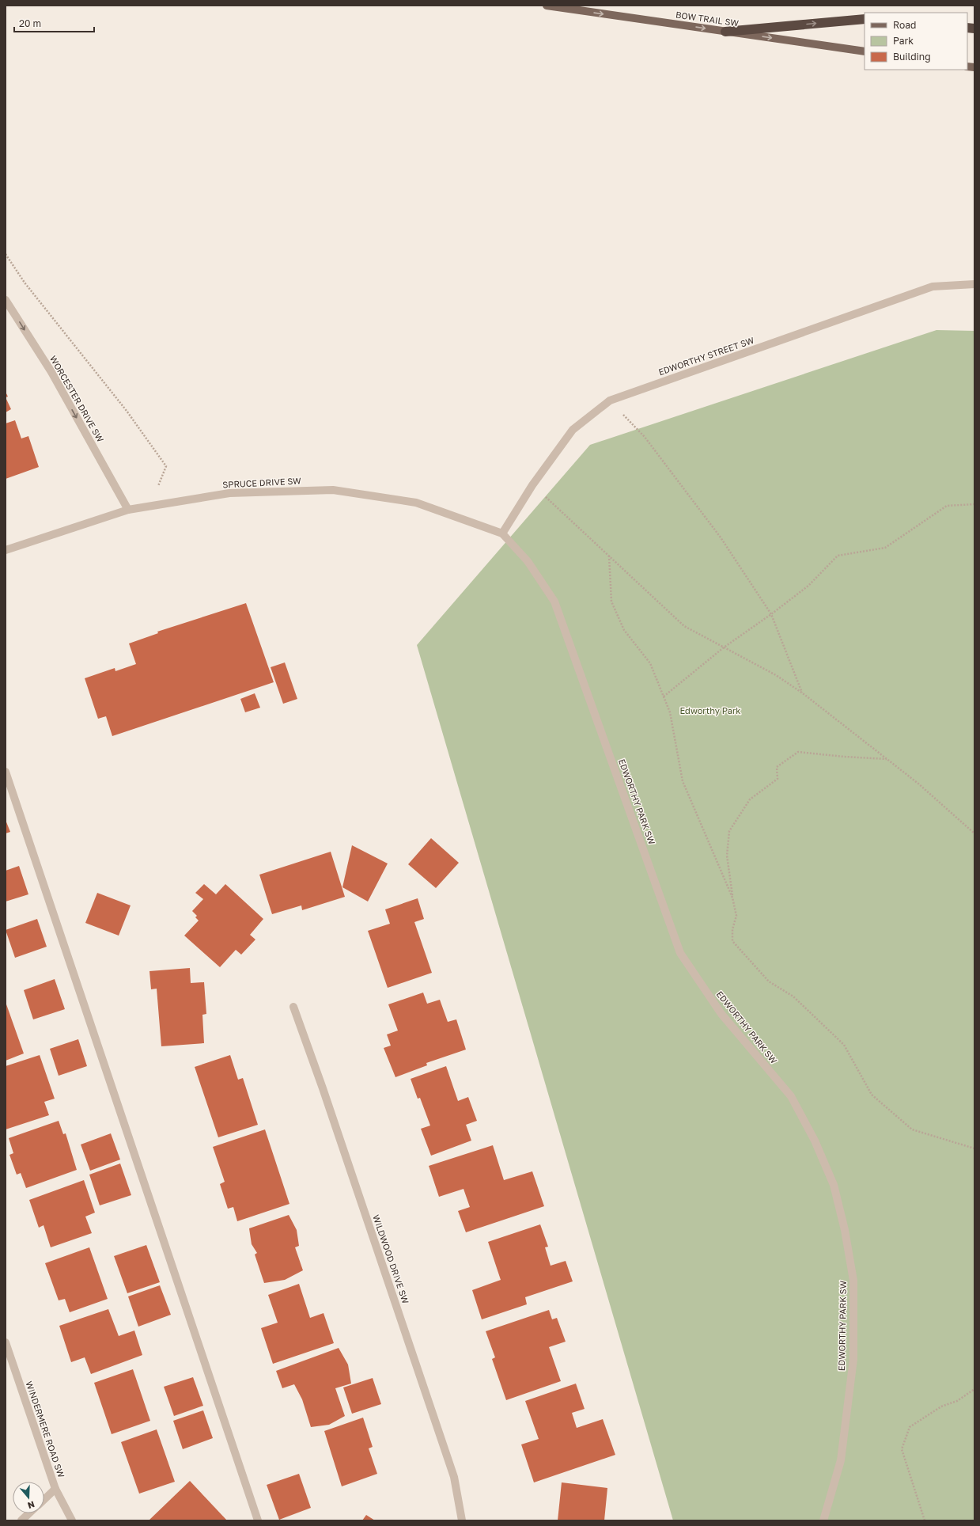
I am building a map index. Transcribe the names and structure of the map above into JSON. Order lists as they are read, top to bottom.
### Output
{
  "streets": {
    "main road": ["BOW TRAIL SW"],
    "street": [
      "EDWORTHY STREET SW",
      "WORCESTER DRIVE SW",
      "SPRUCE DRIVE SW",
      "EDWORTHY PARK SW",
      "WILDWOOD DRIVE SW",
      "WINDERMERE ROAD SW"
    ]
  },
  "crossings": [
    ["EDWORTHY STREET SW", "SPRUCE DRIVE SW"],
    ["EDWORTHY STREET SW", "EDWORTHY PARK SW"],
    ["WORCESTER DRIVE SW", "SPRUCE DRIVE SW"],
    ["SPRUCE DRIVE SW", "EDWORTHY PARK SW"]
  ],
  "one_way": ["BOW TRAIL SW", "WORCESTER DRIVE SW"],
  "parks": ["Edworthy Park"],
  "legend": ["Road", "Park", "Building"],
  "scale_bar": "20 m",
  "north": "bottom"
}
